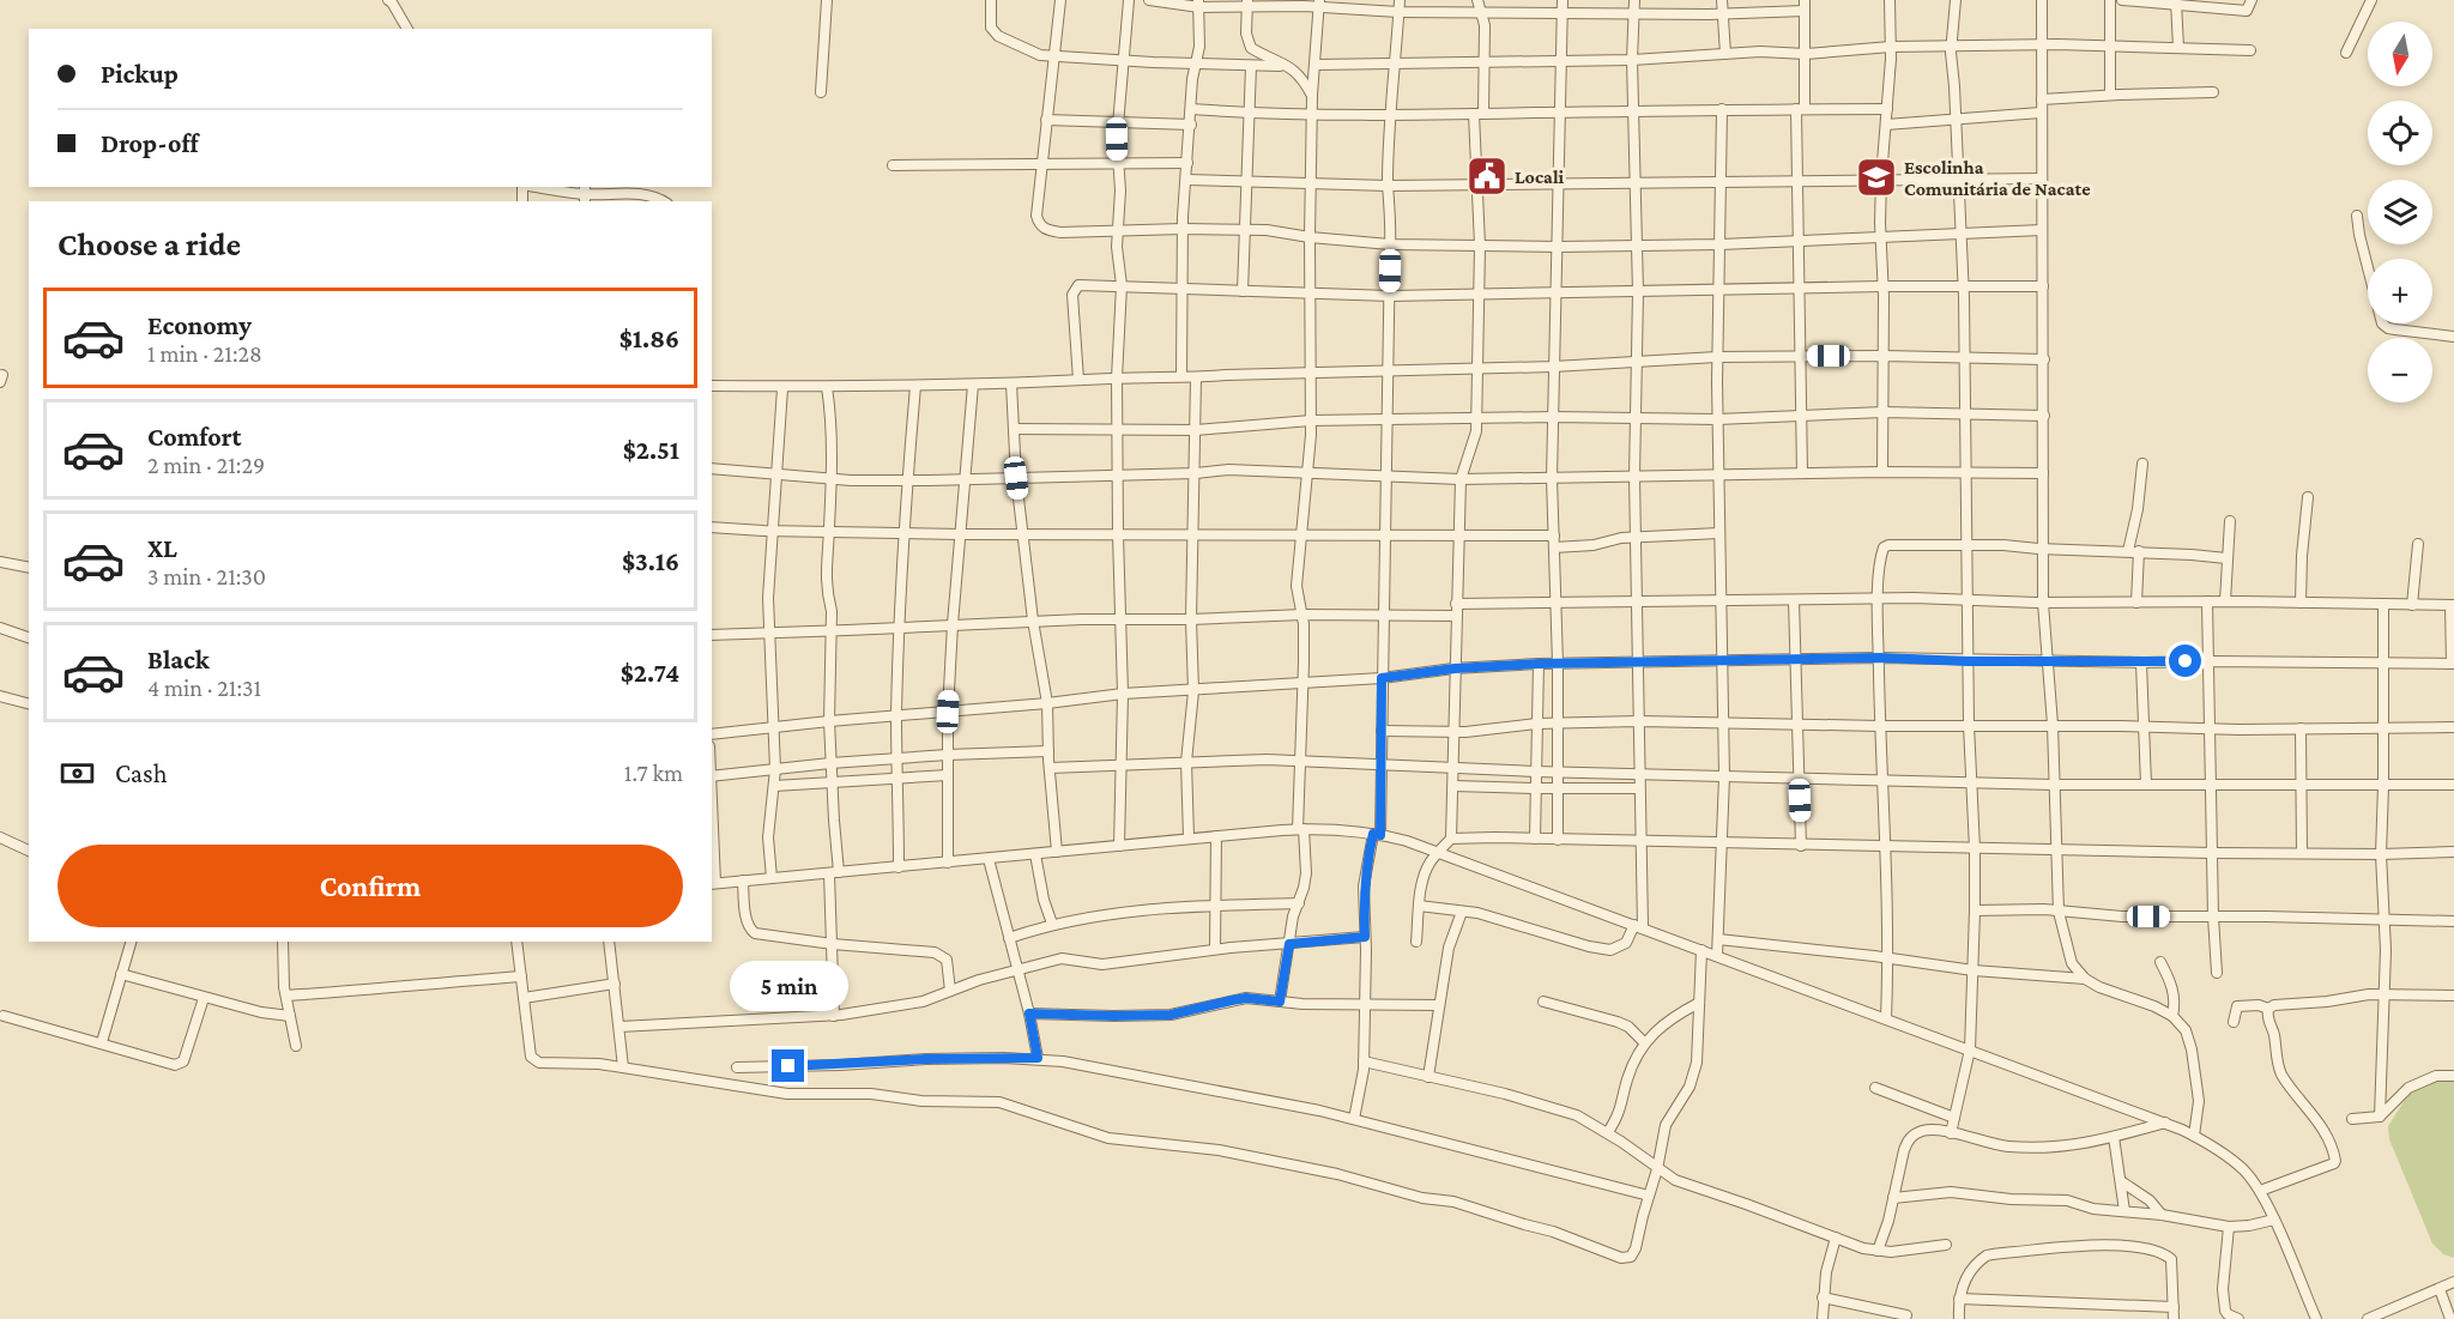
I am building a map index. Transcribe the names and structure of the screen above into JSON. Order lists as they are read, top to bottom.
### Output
{
  "places": {
    "public building": ["Locali"],
    "school or university": ["Escolinha Comunitária de Nacate"]
  },
  "north": "bottom",
  "page": {
    "map_buttons": ["+", "−"],
    "banner": ["Pickup", "Drop-off"],
    "heading": "Choose a ride",
    "list": [
      {
        "name": "Economy",
        "note": "1 min · 21:28",
        "value": "$1.86"
      },
      {
        "name": "Comfort",
        "note": "2 min · 21:29",
        "value": "$2.51"
      },
      {
        "name": "XL",
        "note": "3 min · 21:30",
        "value": "$3.16"
      },
      {
        "name": "Black",
        "note": "4 min · 21:31",
        "value": "$2.74"
      }
    ],
    "pay": ["Cash", "1.7 km"],
    "buttons": "Confirm",
    "bubble": "5 min"
  }
}
